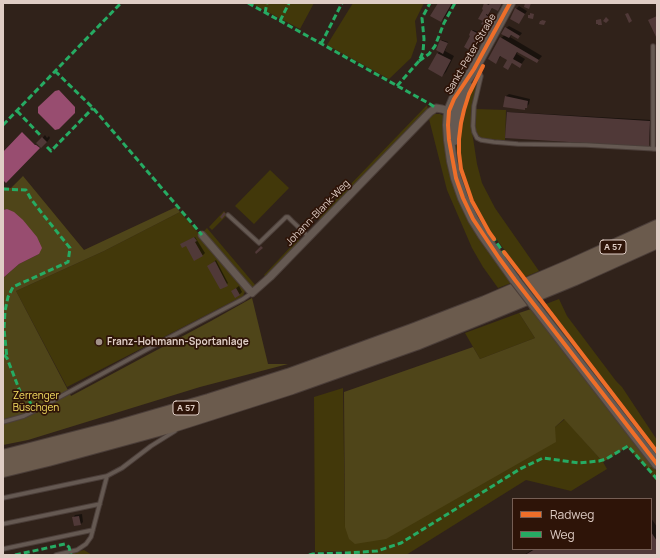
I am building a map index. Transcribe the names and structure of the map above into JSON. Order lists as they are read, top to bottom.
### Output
{
  "streets": {
    "highway": ["A 57"],
    "street": ["Sankt-Peter-Straße", "Johann-Blank-Weg"]
  },
  "crossings": [
    ["Sankt-Peter-Straße", "Johann-Blank-Weg"]
  ],
  "parks": ["Zerrenger Büschgen"],
  "places": ["Franz-Hohmann-Sportanlage"],
  "legend": ["Radweg", "Weg"]
}
